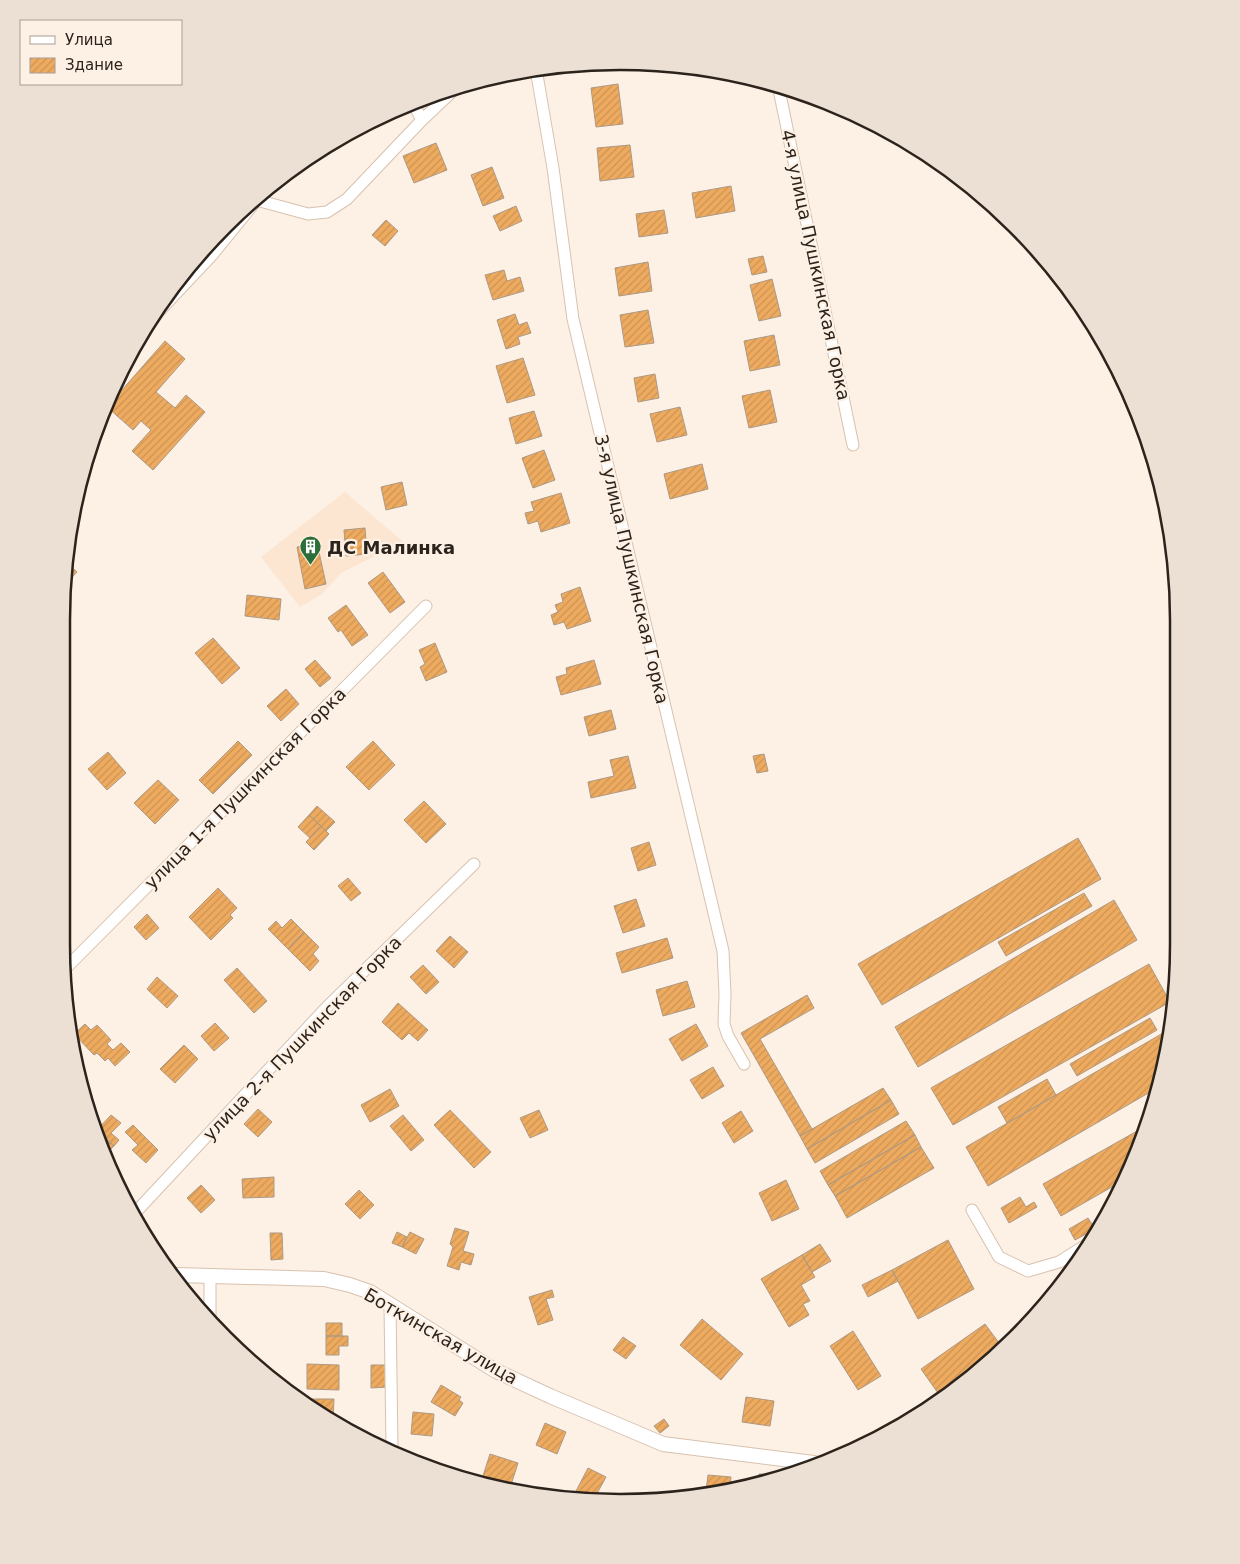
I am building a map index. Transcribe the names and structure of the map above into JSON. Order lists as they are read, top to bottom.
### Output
{
  "streets": {
    "street": [
      "4-я улица Пушкинская Горка",
      "3-я улица Пушкинская Горка",
      "улица 1-я Пушкинская Горка",
      "улица 2-я Пушкинская Горка",
      "Боткинская улица"
    ]
  },
  "places": {
    "building": ["ДС Малинка"]
  },
  "legend": ["Улица", "Здание"]
}
